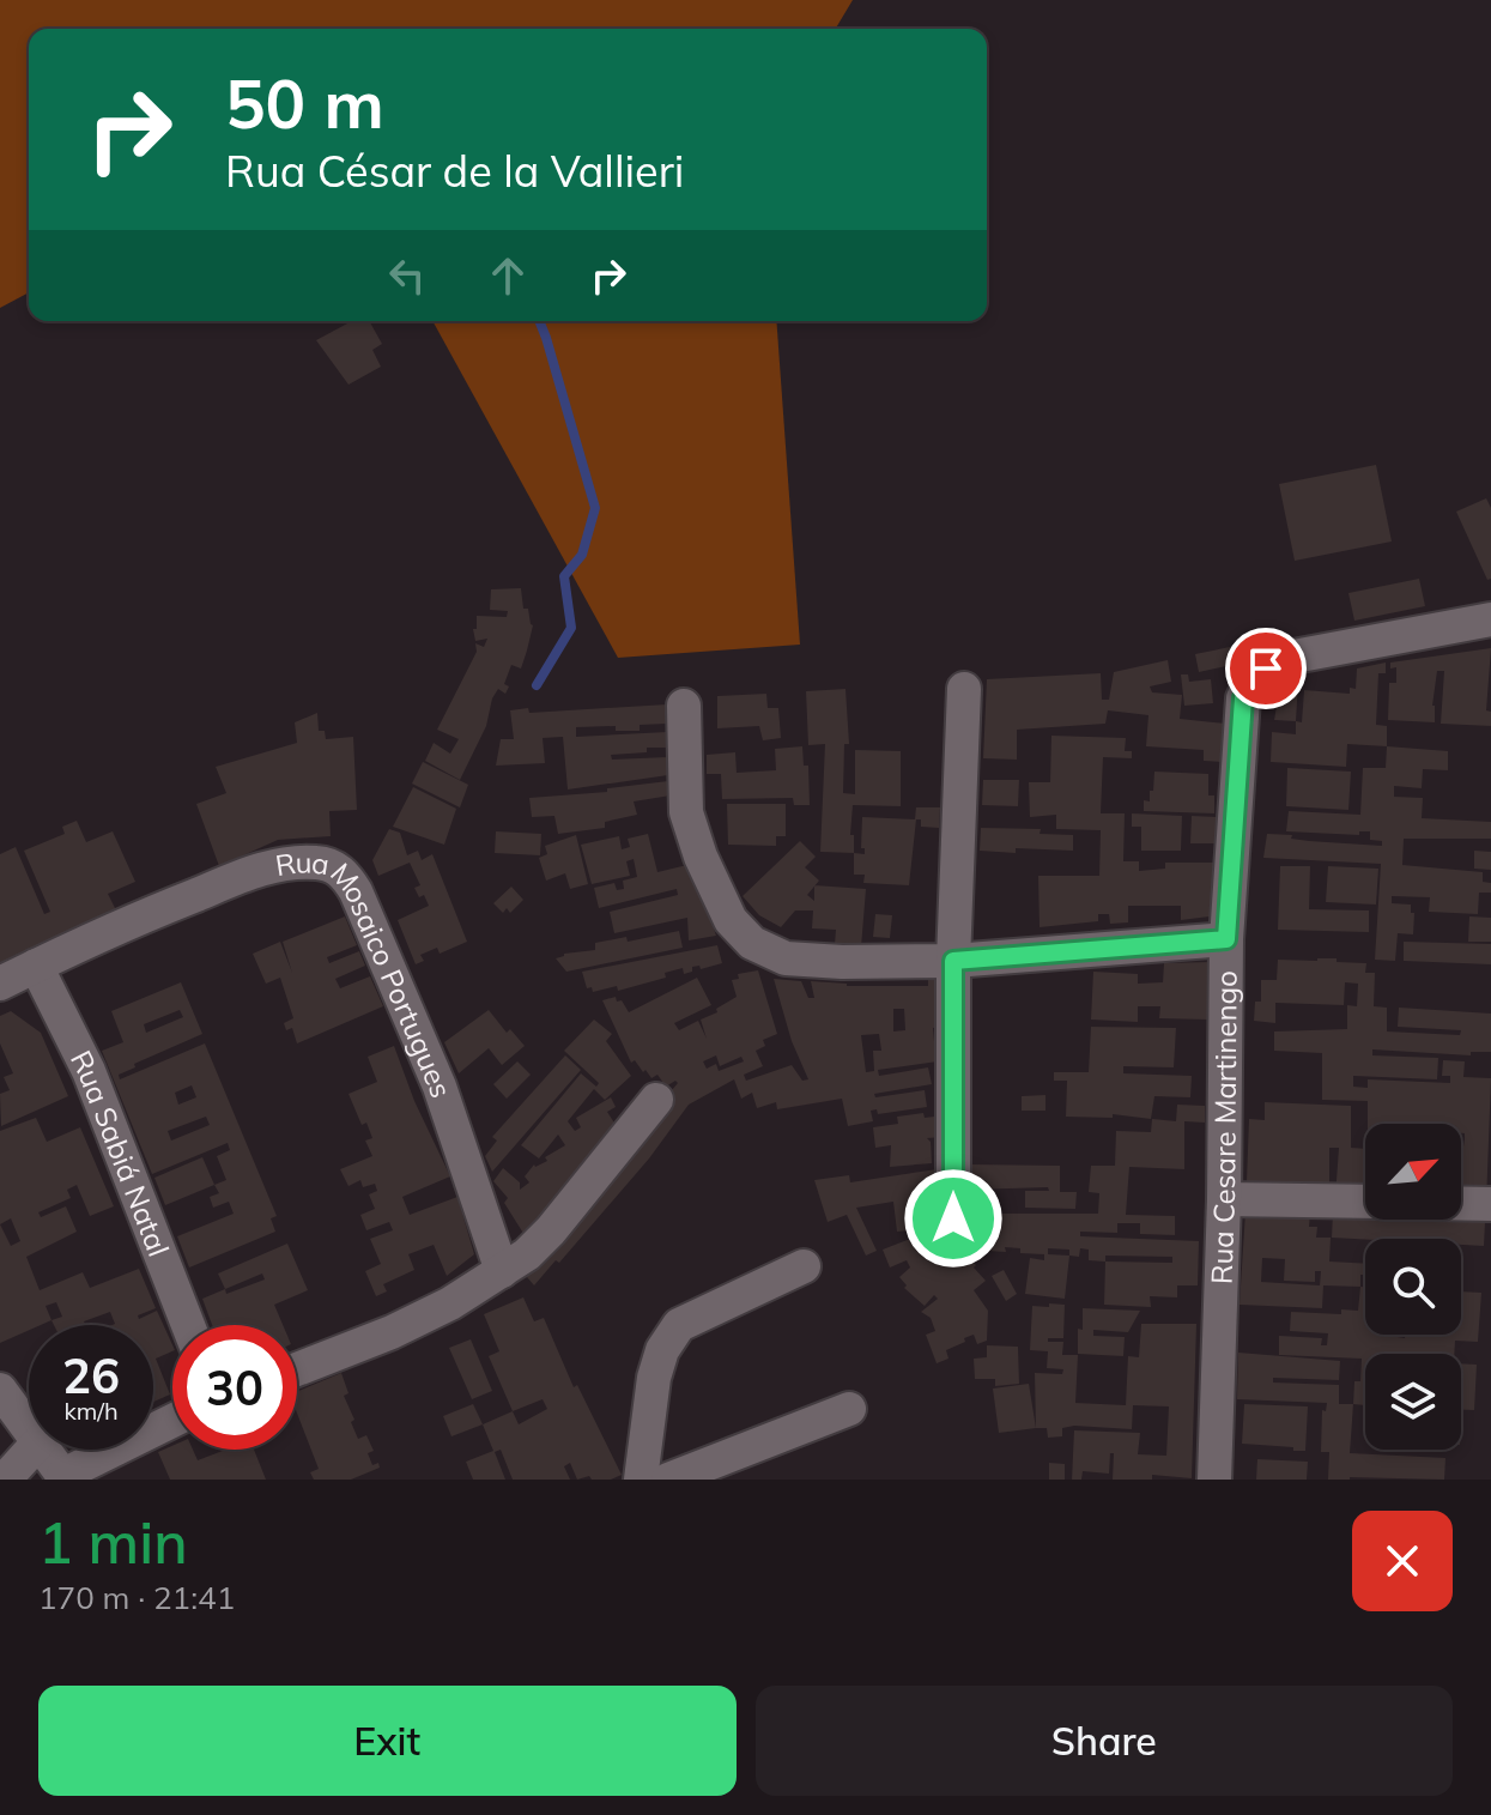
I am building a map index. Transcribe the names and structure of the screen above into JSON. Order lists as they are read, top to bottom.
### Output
{
  "streets": {
    "street": ["Rua Mosaico Portugues", "Rua Cesare Martinengo", "Rua Sabiá Natal"]
  },
  "crossings": [
    ["Rua Mosaico Portugues", "Rua Sabiá Natal"]
  ],
  "north": "top right",
  "page": {
    "turn": ["50 m", "Rua César de la Vallieri"],
    "speed": "26 km/h",
    "limit": "30",
    "heading": ["1 min", "170 m · 21:41"],
    "buttons": ["Exit", "Share"]
  }
}
